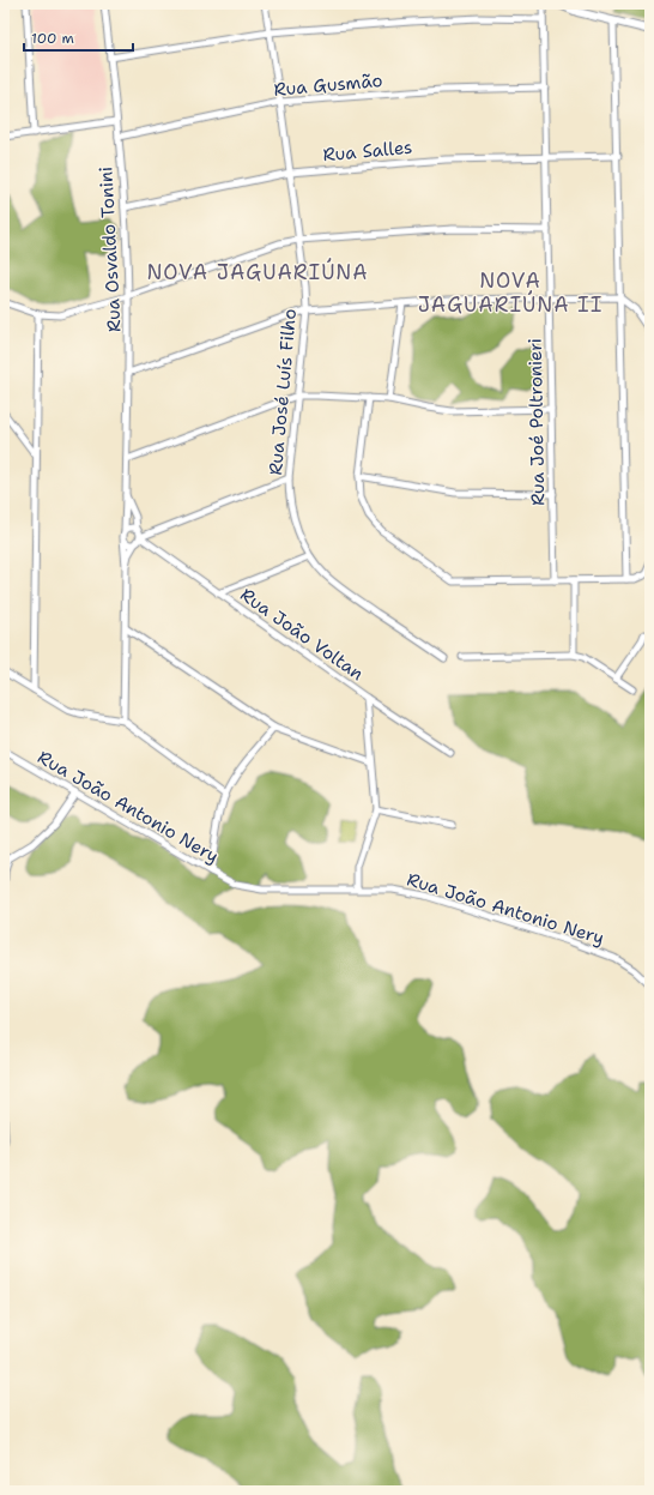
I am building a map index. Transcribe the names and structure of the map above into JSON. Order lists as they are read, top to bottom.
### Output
{
  "streets": {
    "street": [
      "Rua Gusmão",
      "Rua Salles",
      "Rua Osvaldo Tonini",
      "Rua José Luís Filho",
      "Rua Joé Poltronieri",
      "Rua João Voltan",
      "Rua João Antonio Nery"
    ]
  },
  "crossings": [
    ["Rua Gusmão", "Rua Osvaldo Tonini"],
    ["Rua Gusmão", "Rua José Luís Filho"],
    ["Rua Gusmão", "Rua Joé Poltronieri"],
    ["Rua Salles", "Rua Osvaldo Tonini"],
    ["Rua Salles", "Rua José Luís Filho"],
    ["Rua Salles", "Rua Joé Poltronieri"],
    ["Rua Osvaldo Tonini", "Rua João Voltan"]
  ],
  "districts": ["NOVA JAGUARIÚNA", "NOVA JAGUARIÚNA II"],
  "scale_bar": "100 m"
}
